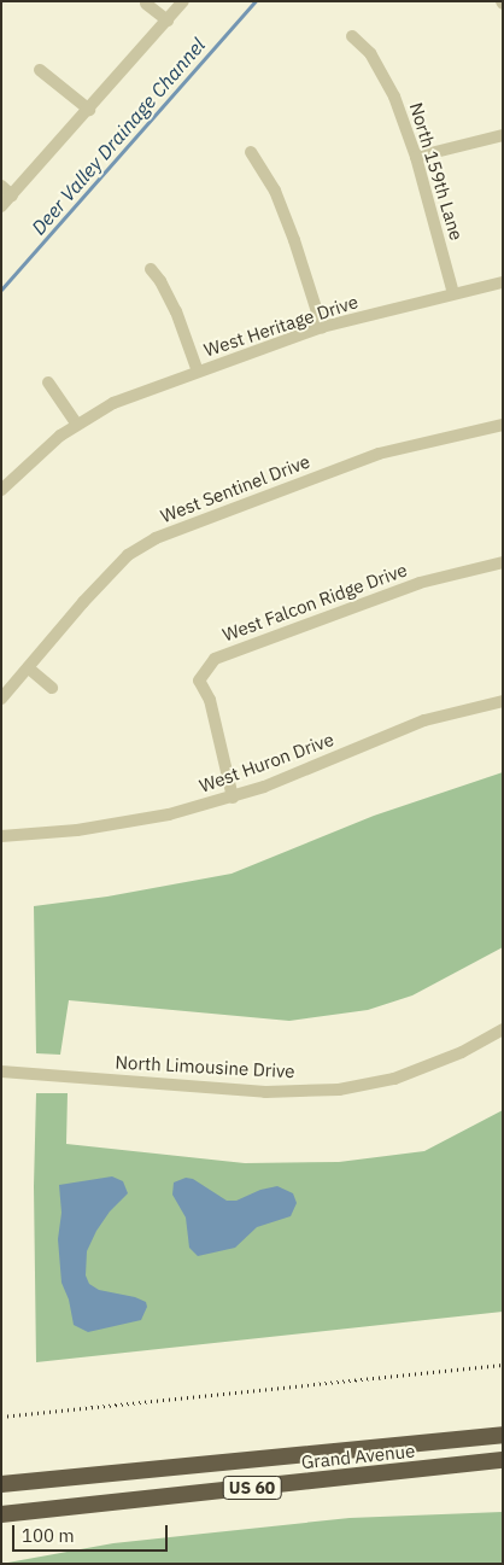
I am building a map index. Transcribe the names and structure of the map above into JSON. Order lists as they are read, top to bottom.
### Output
{
  "streets": {
    "highway": ["Grand Avenue", "US 60"],
    "street": [
      "North 159th Lane",
      "West Heritage Drive",
      "West Sentinel Drive",
      "West Falcon Ridge Drive",
      "West Huron Drive",
      "North Limousine Drive"
    ]
  },
  "crossings": [
    ["North 159th Lane", "West Heritage Drive"],
    ["West Falcon Ridge Drive", "West Huron Drive"]
  ],
  "water": ["Deer Valley Drainage Channel"],
  "scale_bar": "100 m"
}
